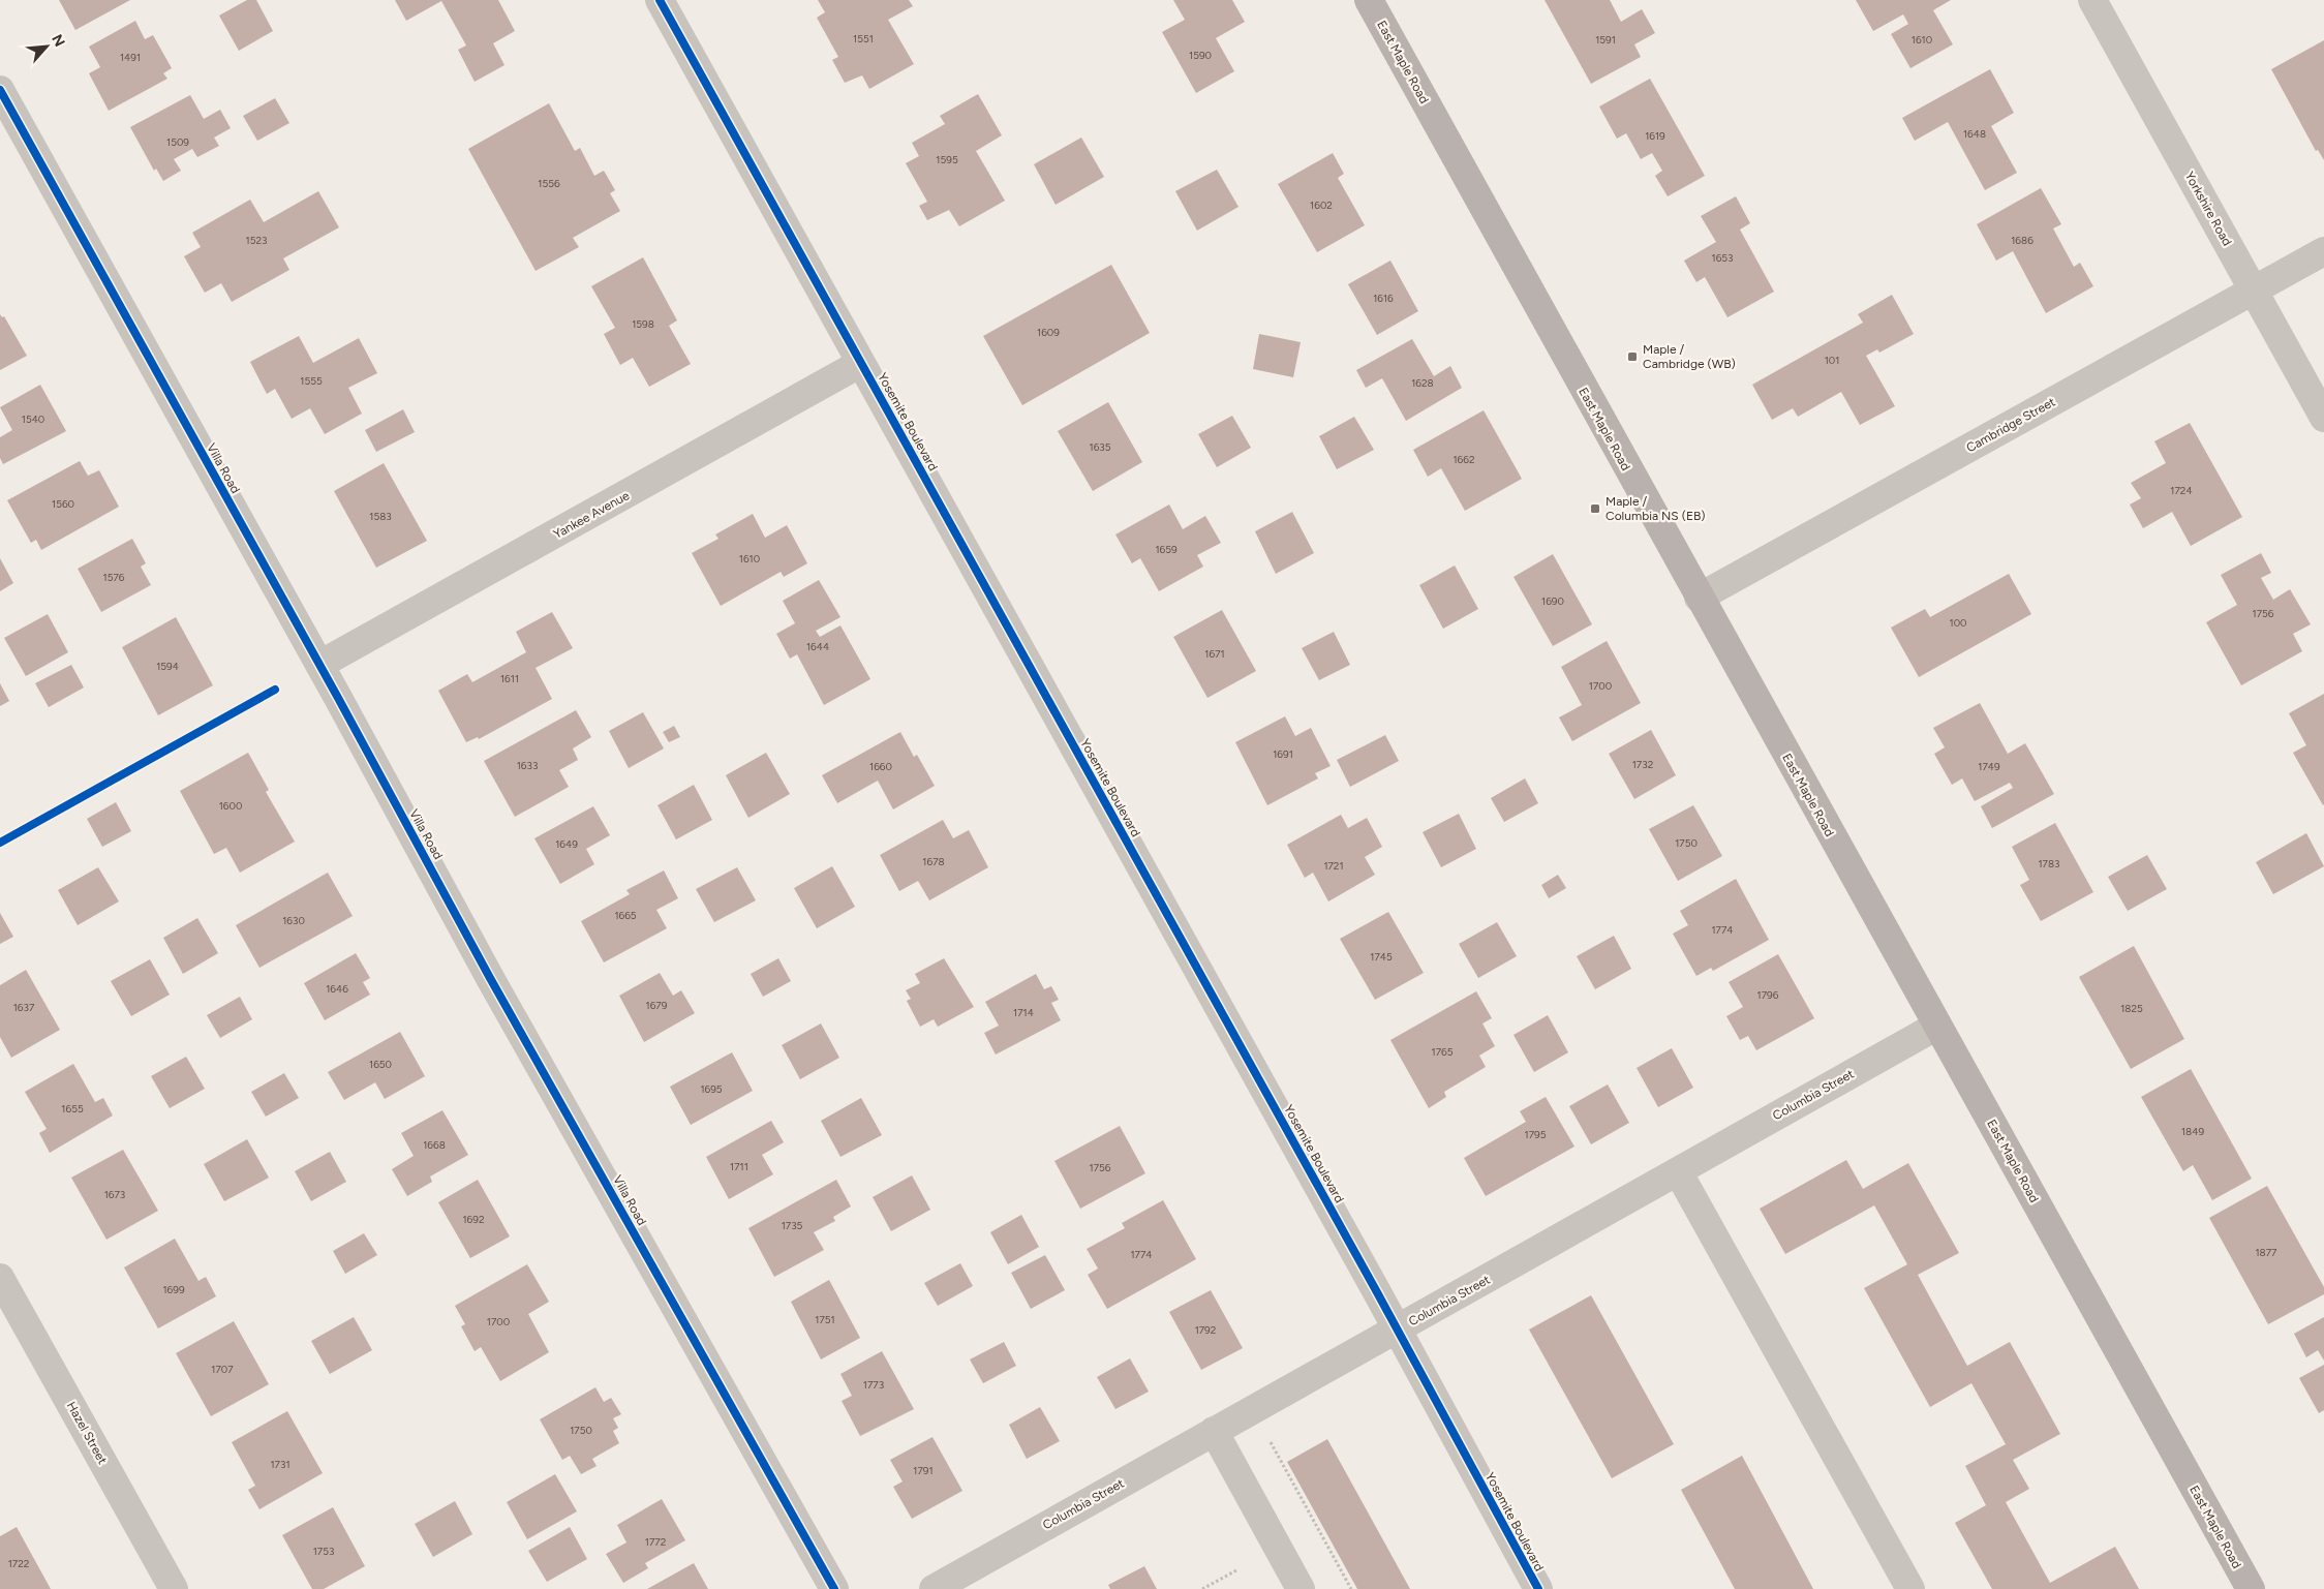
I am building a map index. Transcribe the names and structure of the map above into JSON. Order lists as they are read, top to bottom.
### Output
{
  "streets": {
    "main road": ["East Maple Road"],
    "street": [
      "Yorkshire Road",
      "Yosemite Boulevard",
      "Cambridge Street",
      "Villa Road",
      "Yankee Avenue",
      "Columbia Street",
      "Hazel Street"
    ]
  },
  "crossings": [
    ["East Maple Road", "Cambridge Street"],
    ["East Maple Road", "Columbia Street"],
    ["Yorkshire Road", "Cambridge Street"],
    ["Yosemite Boulevard", "Yankee Avenue"],
    ["Yosemite Boulevard", "Columbia Street"],
    ["Villa Road", "Yankee Avenue"]
  ],
  "places": {
    "transit": ["Maple / Cambridge (WB)", "Maple / Columbia NS (EB)"]
  },
  "house_numbers": [
    "1551",
    "1591",
    "1610",
    "1590",
    "1491",
    "1648",
    "1619",
    "1509",
    "1595",
    "1556",
    "1602",
    "1523",
    "1686",
    "1653",
    "1616",
    "1598",
    "1609",
    "101",
    "1555",
    "1628",
    "1540",
    "1635",
    "1662",
    "1724",
    "1560",
    "1583",
    "1659",
    "1610",
    "1576",
    "1690",
    "1756",
    "100",
    "1644",
    "1671",
    "1594",
    "1611",
    "1700",
    "1691",
    "1732",
    "1633",
    "1660",
    "1749",
    "1600",
    "1750",
    "1649",
    "1678",
    "1783",
    "1721",
    "1665",
    "1630",
    "1774",
    "1745",
    "1646",
    "1796",
    "1679",
    "1637",
    "1825",
    "1714",
    "1765",
    "1650",
    "1695",
    "1655",
    "1849",
    "1795",
    "1668",
    "1711",
    "1756",
    "1673",
    "1692",
    "1735",
    "1877",
    "1774",
    "1699",
    "1751",
    "1700",
    "1792",
    "1707",
    "1773",
    "1750",
    "1731",
    "1791",
    "1772",
    "1753",
    "1722"
  ],
  "north": "top right"
}
